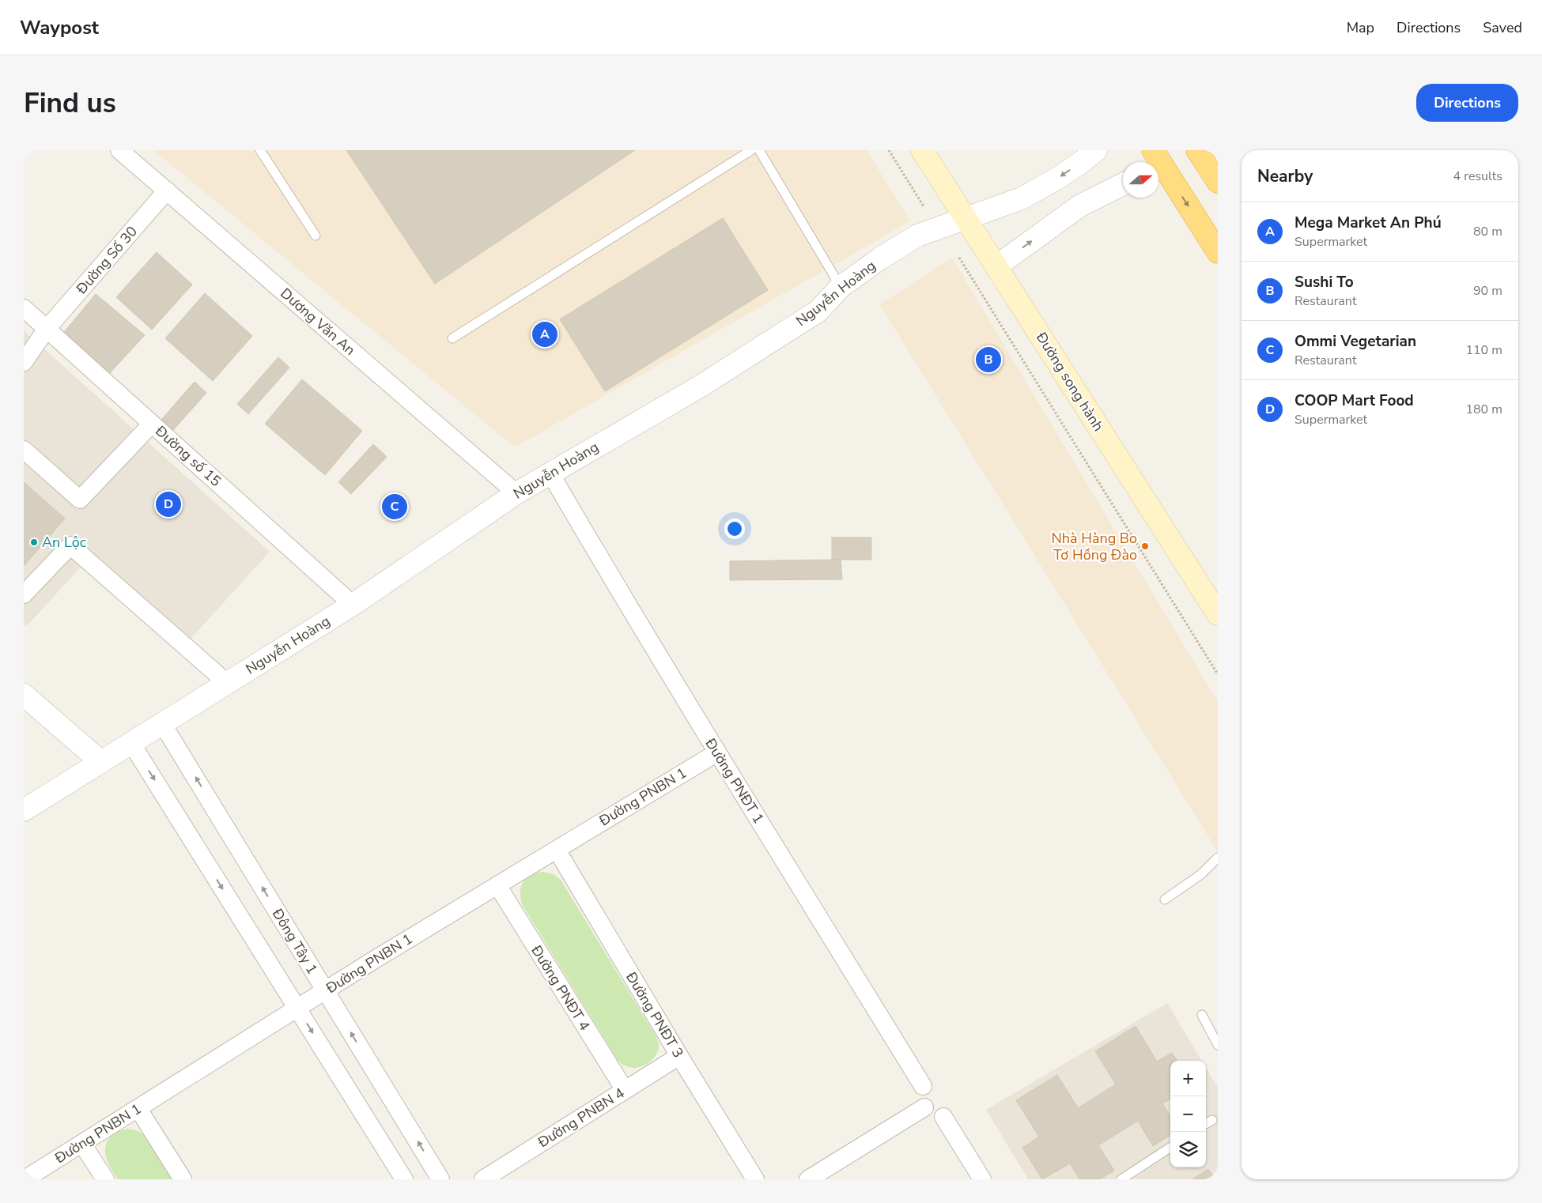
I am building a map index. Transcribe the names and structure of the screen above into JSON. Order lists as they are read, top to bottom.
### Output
{
  "streets": {
    "main road": ["Đường song hành"],
    "street": [
      "Đường Số 30",
      "Nguyễn Hoàng",
      "Dương Văn An",
      "Đường số 15",
      "Đường PNĐT 1",
      "Đường PNBN 1",
      "Đông Tây 1",
      "Đường PNĐT 4",
      "Đường PNĐT 3",
      "Đường PNBN 4"
    ]
  },
  "crossings": [
    ["Đường Số 30", "Dương Văn An"],
    ["Đường Số 30", "Đường số 15"],
    ["Nguyễn Hoàng", "Dương Văn An"],
    ["Nguyễn Hoàng", "Đường song hành"],
    ["Nguyễn Hoàng", "Đường số 15"],
    ["Nguyễn Hoàng", "Đường PNĐT 1"],
    ["Nguyễn Hoàng", "Đông Tây 1"],
    ["Đường PNĐT 1", "Đường PNBN 1"],
    ["Đường PNBN 1", "Đông Tây 1"],
    ["Đường PNBN 1", "Đường PNĐT 4"],
    ["Đường PNBN 1", "Đường PNĐT 3"],
    ["Đường PNĐT 4", "Đường PNBN 4"],
    ["Đường PNĐT 3", "Đường PNBN 4"]
  ],
  "places": ["An Lộc", "Nhà Hàng Bo Tơ Hồng Đào"],
  "north": "right",
  "page": {
    "header": "Waypost",
    "nav": ["Map", "Directions", "Saved"],
    "buttons": "Directions",
    "title": "Find us",
    "heading": ["Nearby", "4 results"],
    "list": [
      {
        "mark": "A",
        "name": "Mega Market An Phú",
        "note": "Supermarket",
        "value": "80 m"
      },
      {
        "mark": "B",
        "name": "Sushi To",
        "note": "Restaurant",
        "value": "90 m"
      },
      {
        "mark": "C",
        "name": "Ommi Vegetarian",
        "note": "Restaurant",
        "value": "110 m"
      },
      {
        "mark": "D",
        "name": "COOP Mart Food",
        "note": "Supermarket",
        "value": "180 m"
      }
    ],
    "pins": [
      "A",
      "B",
      "D",
      "C"
    ],
    "map_buttons": ["+", "−"]
  }
}
